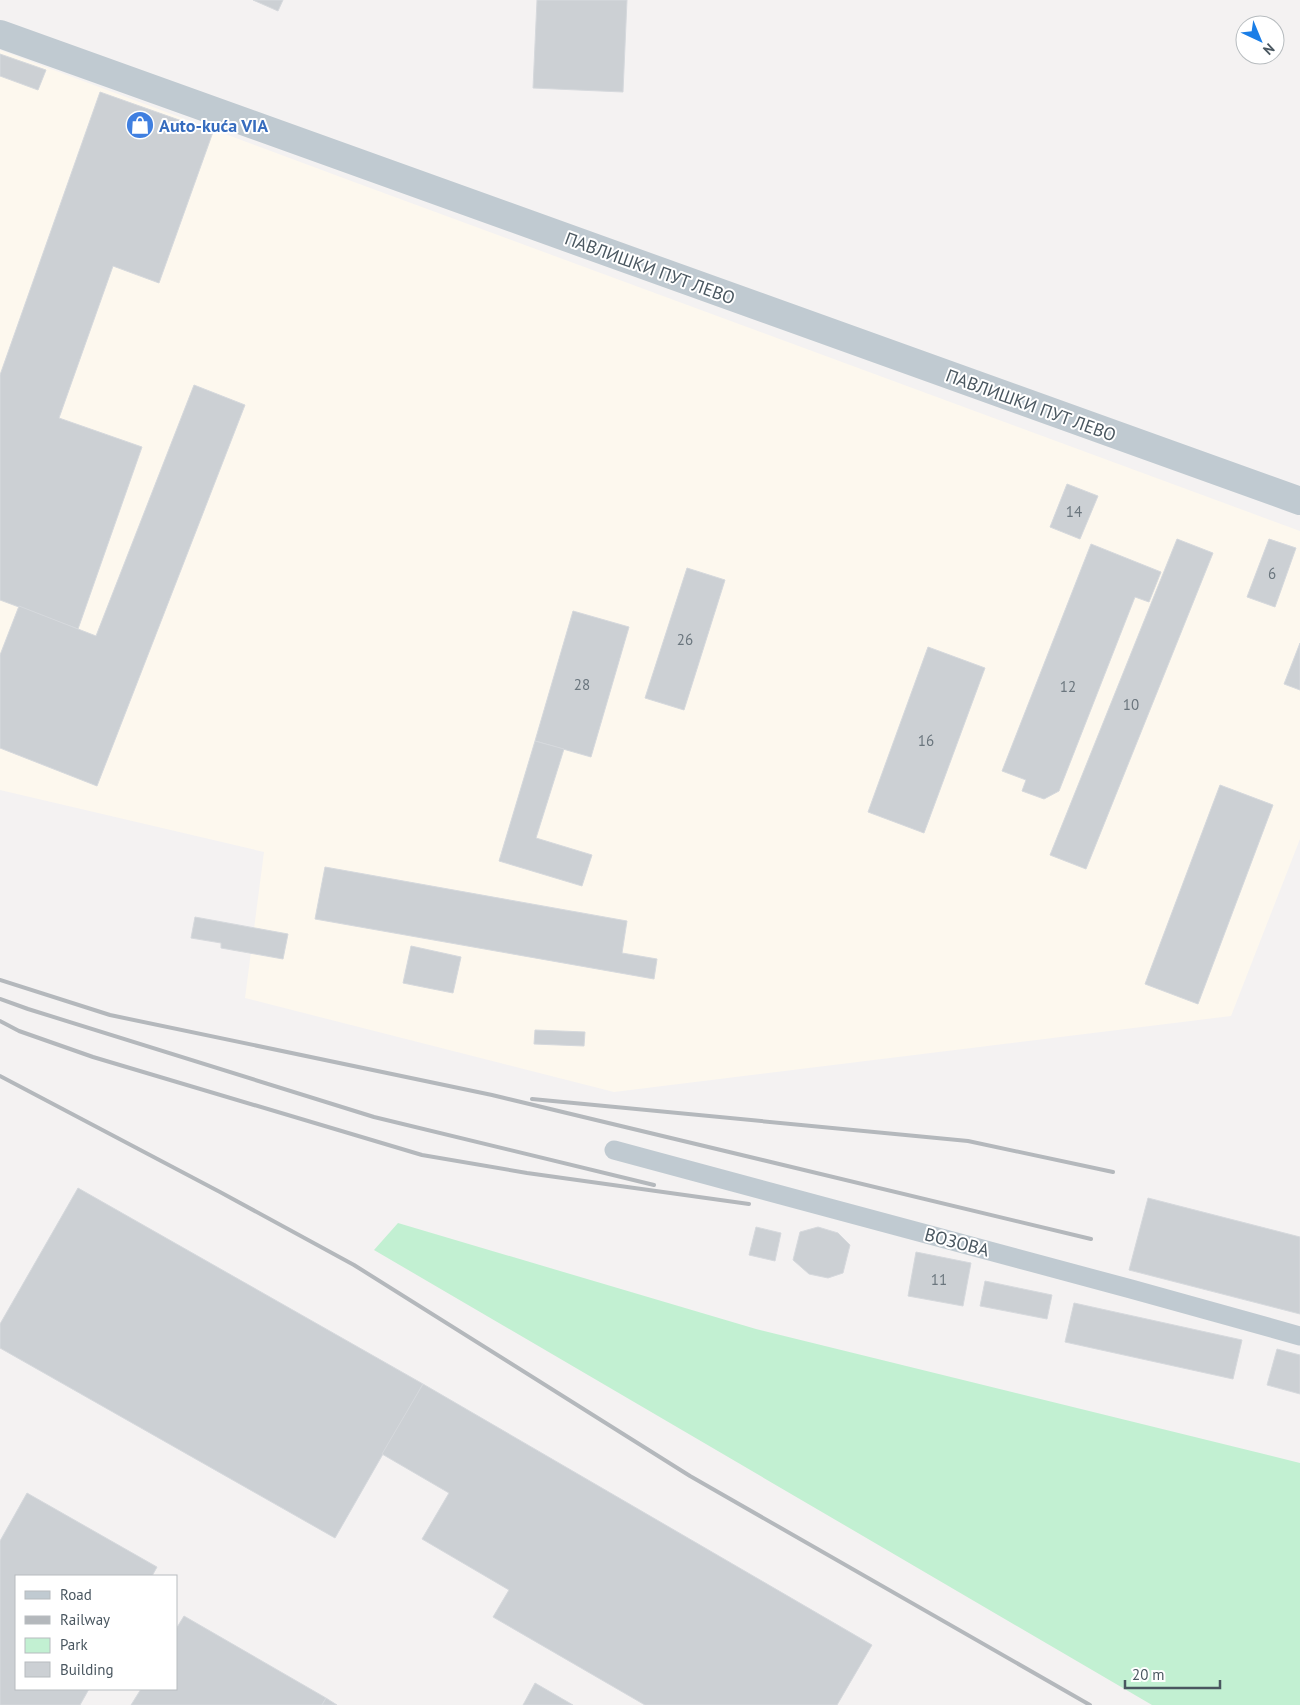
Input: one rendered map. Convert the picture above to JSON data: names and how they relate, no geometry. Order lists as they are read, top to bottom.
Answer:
{
  "streets": {
    "street": ["ПАВЛИШКИ ПУТ ЛЕВО"],
    "lane": ["ВОЗОВА"]
  },
  "places": {
    "shop": ["Auto-kuća VIA"]
  },
  "house_numbers": [
    "14",
    "6",
    "26",
    "28",
    "12",
    "10",
    "16",
    "11"
  ],
  "legend": [
    "Road",
    "Railway",
    "Park",
    "Building"
  ],
  "scale_bar": "20 m",
  "north": "bottom right"
}
